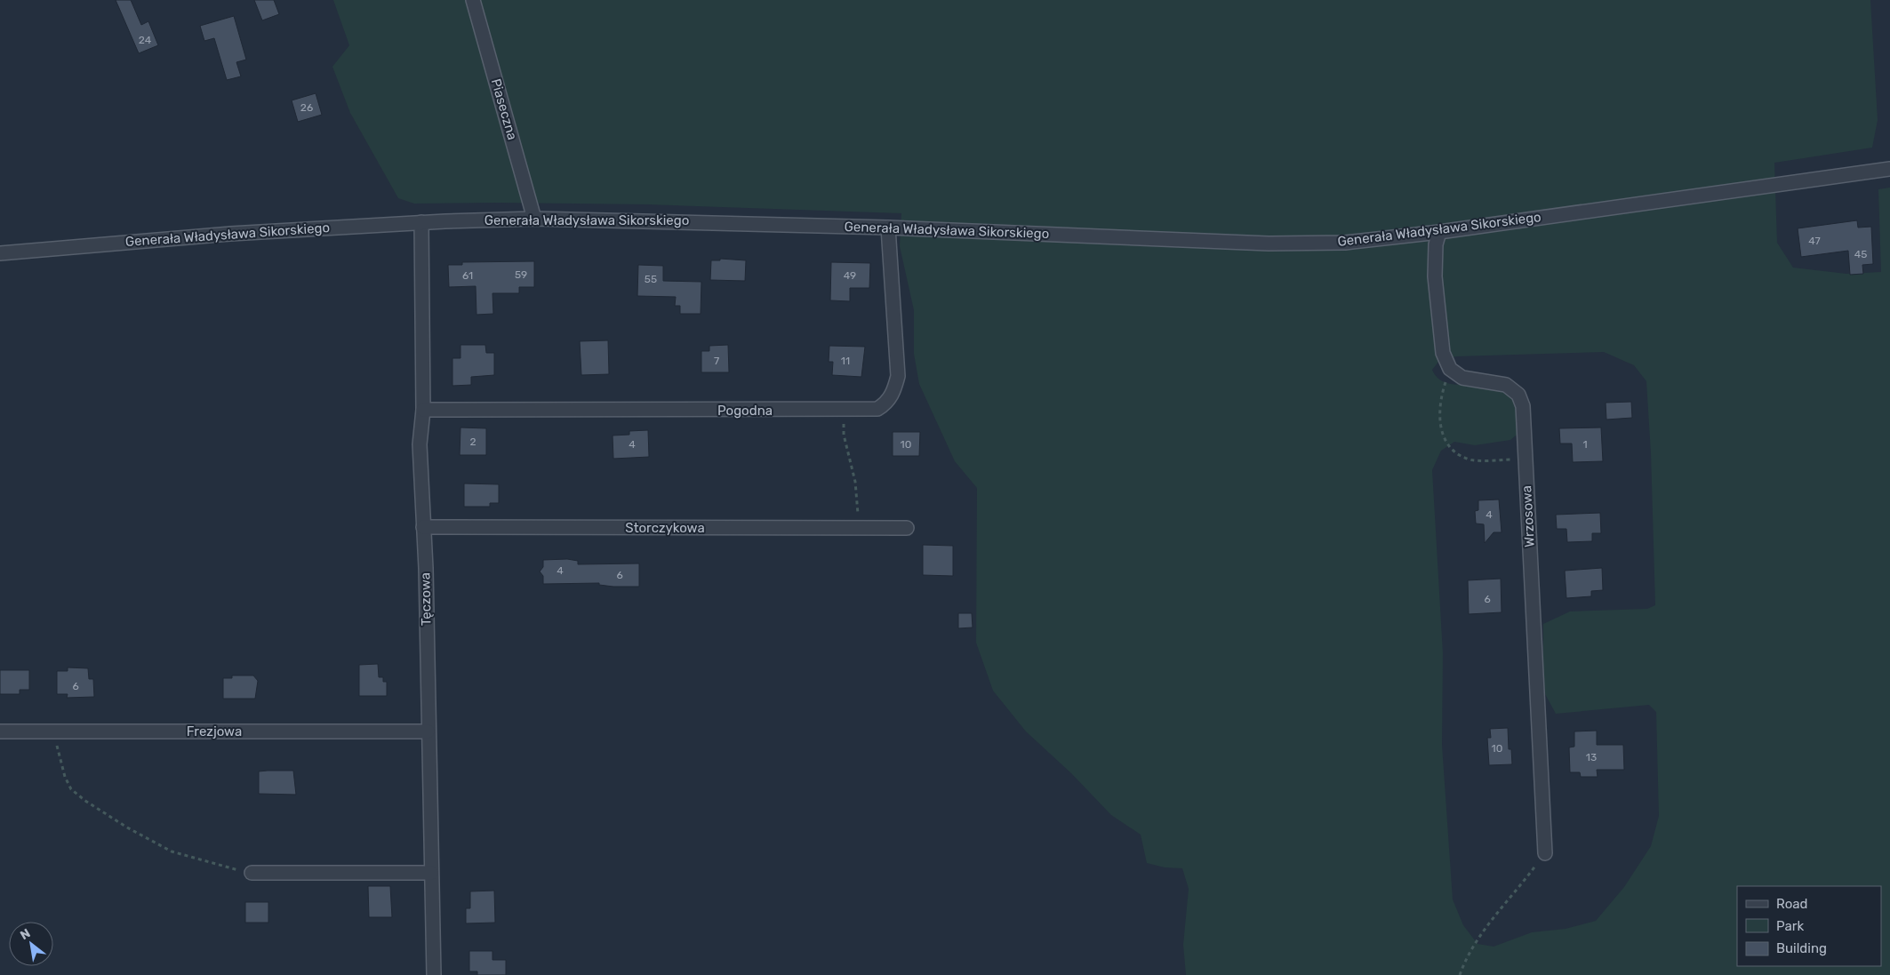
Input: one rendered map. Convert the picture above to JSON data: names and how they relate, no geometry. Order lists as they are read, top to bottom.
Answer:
{
  "streets": {
    "street": [
      "Piaseczna",
      "Generała Władysława Sikorskiego",
      "Pogodna",
      "Wrzosowa",
      "Storczykowa",
      "Tęczowa",
      "Frezjowa"
    ]
  },
  "crossings": [
    ["Piaseczna", "Generała Władysława Sikorskiego"],
    ["Generała Władysława Sikorskiego", "Pogodna"],
    ["Generała Władysława Sikorskiego", "Tęczowa"],
    ["Pogodna", "Tęczowa"],
    ["Storczykowa", "Tęczowa"],
    ["Tęczowa", "Frezjowa"]
  ],
  "house_numbers": [
    "24",
    "26",
    "47",
    "45",
    "59",
    "61",
    "49",
    "55",
    "7",
    "11",
    "2",
    "4",
    "10",
    "1",
    "4",
    "4",
    "6",
    "6",
    "6",
    "10",
    "13"
  ],
  "legend": ["Road", "Park", "Building"],
  "north": "top left"
}
